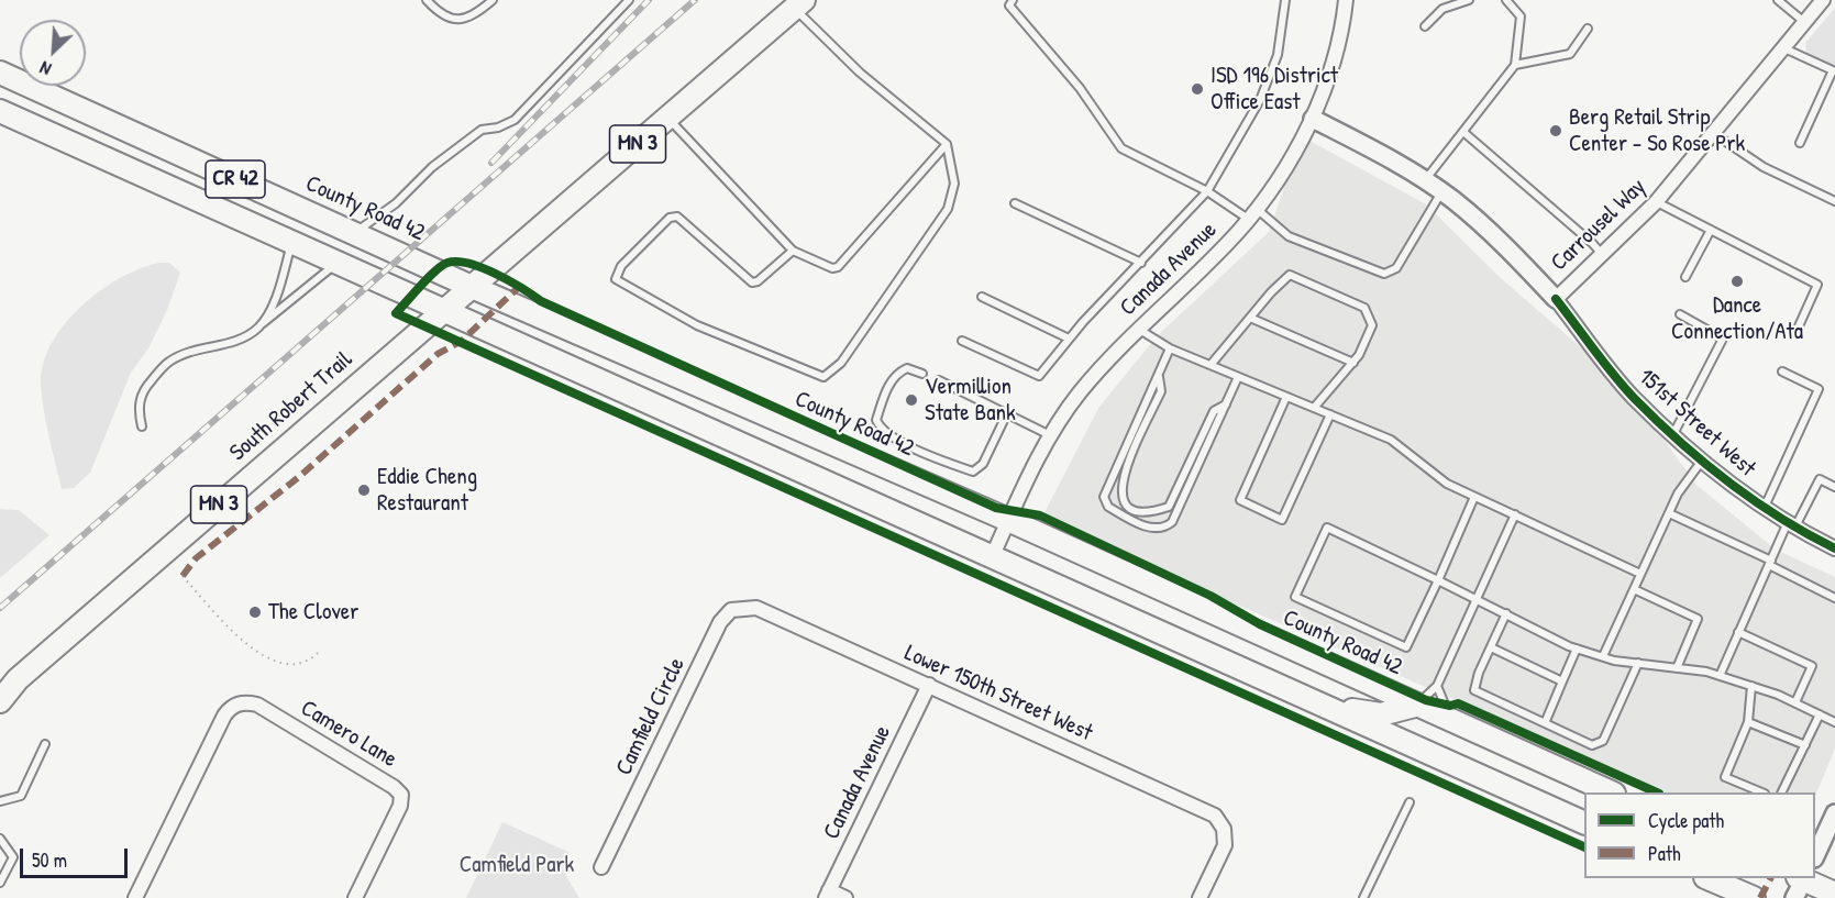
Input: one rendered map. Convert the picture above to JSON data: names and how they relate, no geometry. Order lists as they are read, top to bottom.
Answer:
{
  "streets": {
    "main road": [
      "MN 3",
      "CR 42",
      "County Road 42",
      "South Robert Trail"
    ],
    "street": [
      "Carrousel Way",
      "Canada Avenue",
      "151st Street West",
      "Lower 150th Street West",
      "Camfield Circle",
      "Camero Lane"
    ]
  },
  "crossings": [
    ["MN 3", "CR 42"],
    ["MN 3", "County Road 42"],
    ["MN 3", "South Robert Trail"],
    ["CR 42", "Canada Avenue"],
    ["CR 42", "South Robert Trail"],
    ["County Road 42", "Canada Avenue"],
    ["Carrousel Way", "151st Street West"],
    ["Canada Avenue", "151st Street West"],
    ["Canada Avenue", "Lower 150th Street West"],
    ["Lower 150th Street West", "Camfield Circle"]
  ],
  "parks": ["Camfield Park"],
  "places": [
    "ISD 196 District Office East",
    "Berg Retail Strip Center - So Rose Prk",
    "Dance Connection/Ata",
    "Vermillion State Bank",
    "Eddie Cheng Restaurant",
    "The Clover"
  ],
  "legend": ["Cycle path", "Path"],
  "scale_bar": "50 m",
  "north": "bottom left"
}
